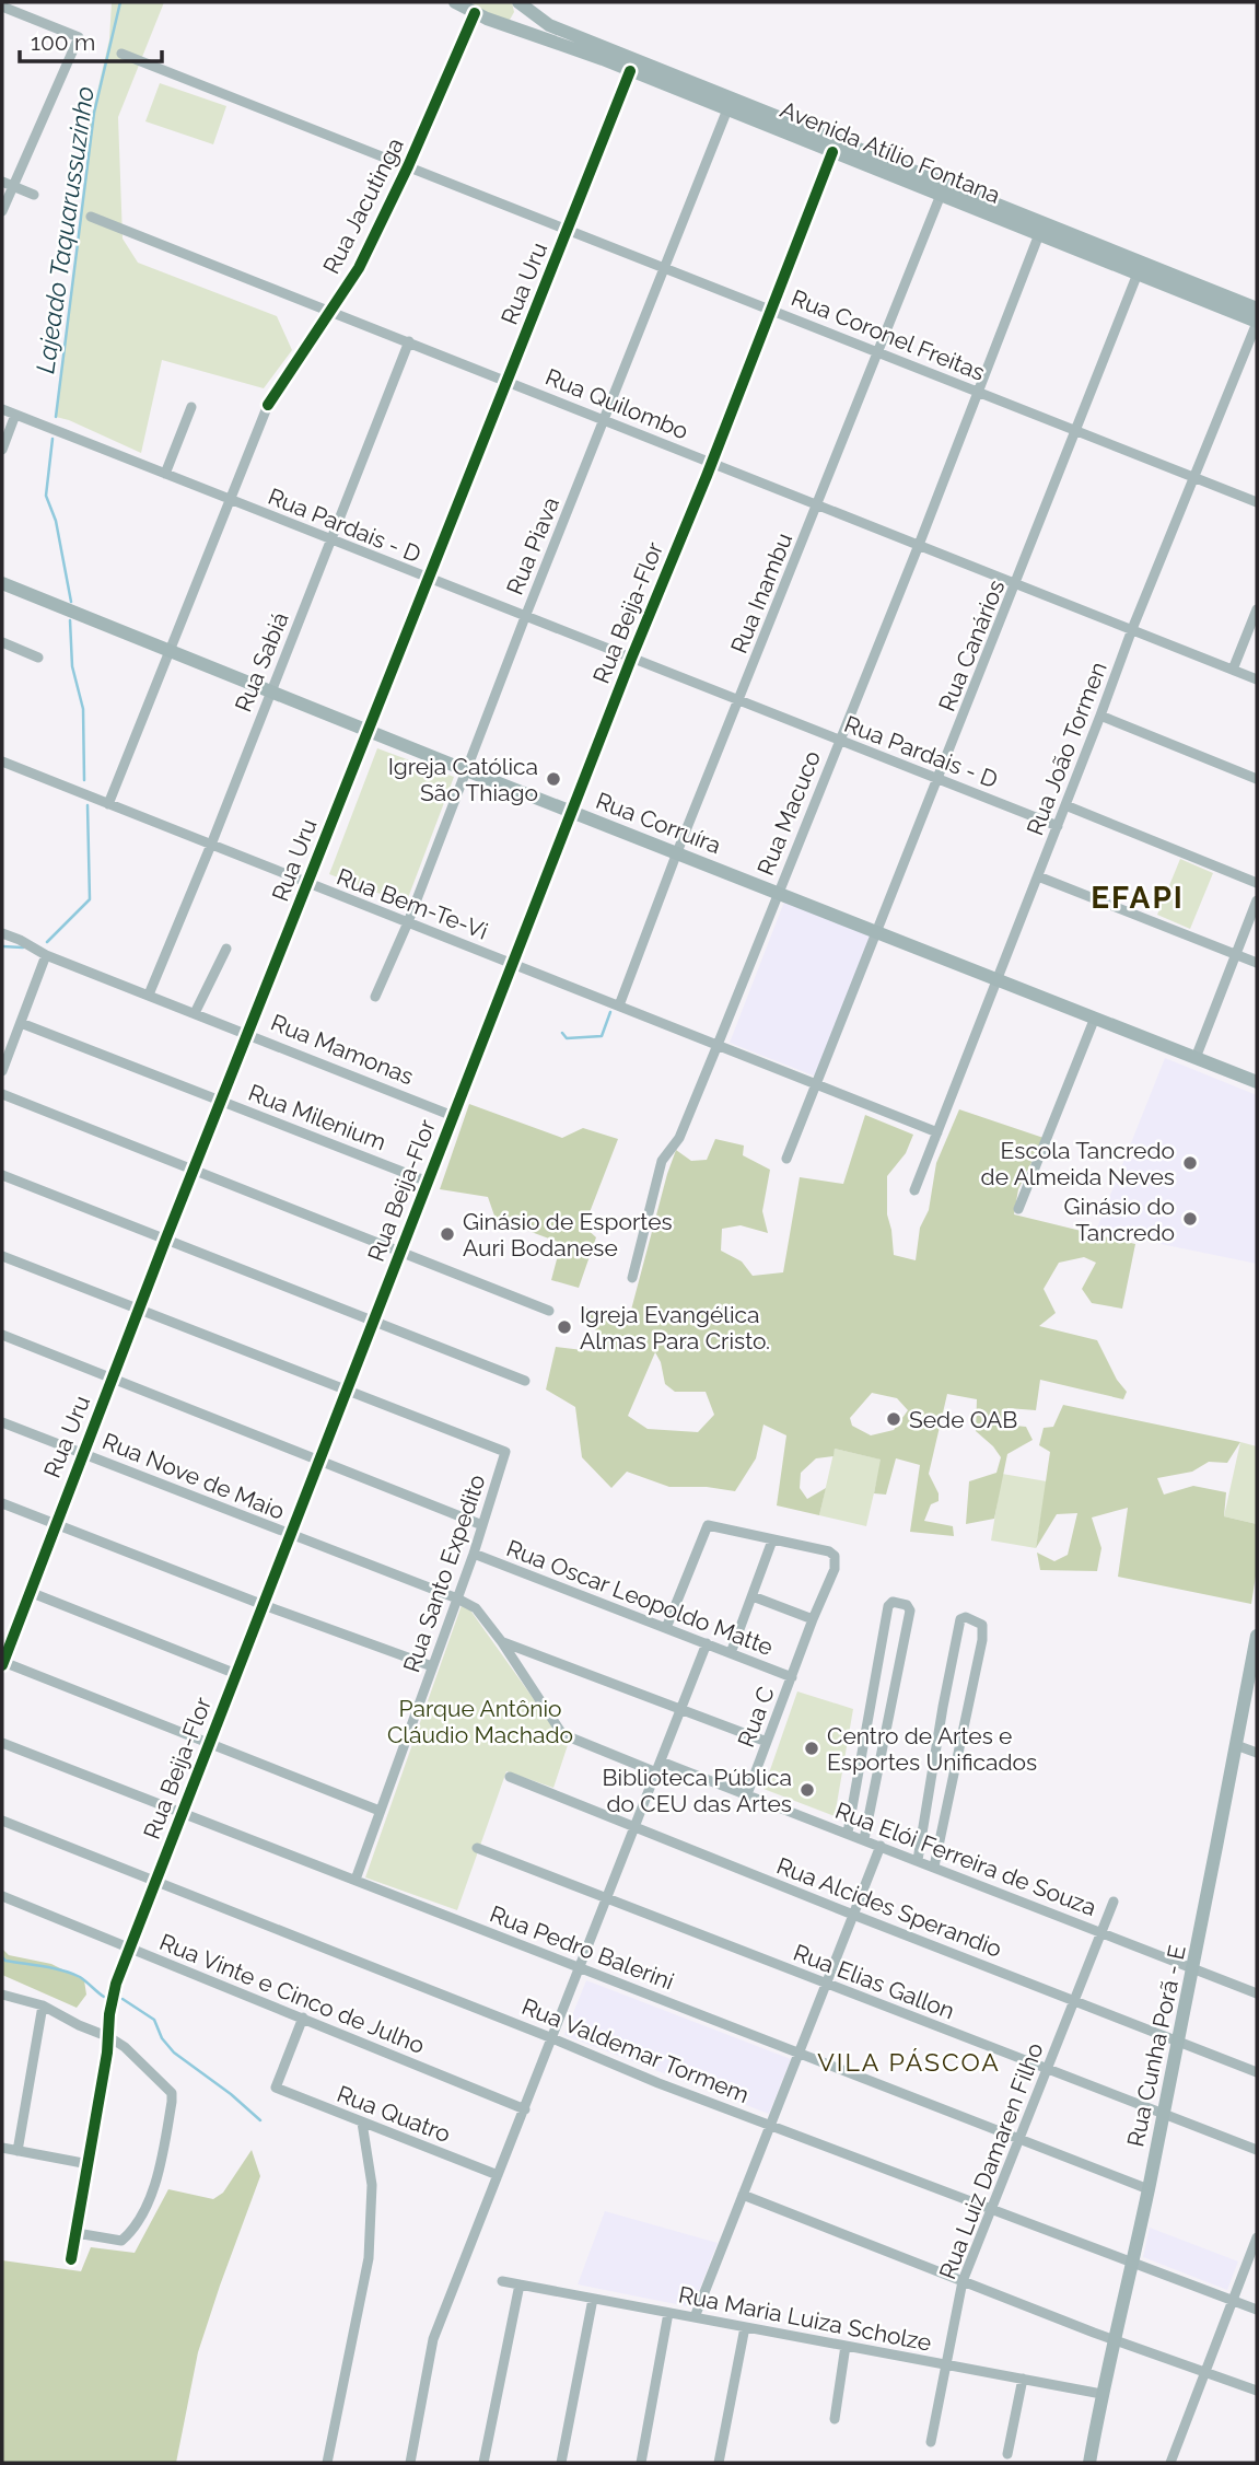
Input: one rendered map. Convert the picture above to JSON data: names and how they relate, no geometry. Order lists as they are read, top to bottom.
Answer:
{
  "streets": {
    "street": [
      "Avenida Atílio Fontana",
      "Rua Jacutinga",
      "Rua Uru",
      "Rua Coronel Freitas",
      "Rua Quilombo",
      "Rua Pardais - D",
      "Rua Piava",
      "Rua Inambu",
      "Rua Beija-Flor",
      "Rua Canários",
      "Rua Sabiá",
      "Rua João Tormen",
      "Rua Macuco",
      "Rua Corruíra",
      "Rua Bem-Te-Vi",
      "Rua Mamonas",
      "Rua Milenium",
      "Rua Nove de Maio",
      "Rua Santo Expedito",
      "Rua Oscar Leopoldo Matte",
      "Rua C",
      "Rua Elói Ferreira de Souza",
      "Rua Alcides Sperandio",
      "Rua Pedro Balerini",
      "Rua Elias Gallon",
      "Rua Vinte e Cinco de Julho",
      "Rua Cunha Porã - E",
      "Rua Valdemar Tormem",
      "Rua Quatro",
      "Rua Luiz Damaren Filho",
      "Rua Maria Luiza Scholze"
    ]
  },
  "crossings": [
    ["Avenida Atílio Fontana", "Rua Jacutinga"],
    ["Avenida Atílio Fontana", "Rua Uru"],
    ["Avenida Atílio Fontana", "Rua Piava"],
    ["Avenida Atílio Fontana", "Rua Inambu"],
    ["Avenida Atílio Fontana", "Rua Beija-Flor"],
    ["Avenida Atílio Fontana", "Rua Canários"],
    ["Avenida Atílio Fontana", "Rua João Tormen"],
    ["Avenida Atílio Fontana", "Rua Macuco"],
    ["Rua Jacutinga", "Rua Coronel Freitas"],
    ["Rua Jacutinga", "Rua Quilombo"],
    ["Rua Jacutinga", "Rua Pardais - D"],
    ["Rua Jacutinga", "Rua Corruíra"],
    ["Rua Jacutinga", "Rua Bem-Te-Vi"],
    ["Rua Uru", "Rua Coronel Freitas"],
    ["Rua Uru", "Rua Quilombo"],
    ["Rua Uru", "Rua Pardais - D"],
    ["Rua Uru", "Rua Corruíra"],
    ["Rua Uru", "Rua Bem-Te-Vi"],
    ["Rua Uru", "Rua Mamonas"],
    ["Rua Uru", "Rua Milenium"],
    ["Rua Uru", "Rua Nove de Maio"],
    ["Rua Coronel Freitas", "Rua Piava"],
    ["Rua Coronel Freitas", "Rua Inambu"],
    ["Rua Coronel Freitas", "Rua Beija-Flor"],
    ["Rua Coronel Freitas", "Rua Canários"],
    ["Rua Coronel Freitas", "Rua João Tormen"],
    ["Rua Coronel Freitas", "Rua Macuco"],
    ["Rua Quilombo", "Rua Piava"],
    ["Rua Quilombo", "Rua Inambu"],
    ["Rua Quilombo", "Rua Beija-Flor"],
    ["Rua Quilombo", "Rua Canários"],
    ["Rua Quilombo", "Rua Sabiá"],
    ["Rua Quilombo", "Rua João Tormen"],
    ["Rua Quilombo", "Rua Macuco"],
    ["Rua Pardais - D", "Rua Piava"],
    ["Rua Pardais - D", "Rua Inambu"],
    ["Rua Pardais - D", "Rua Beija-Flor"],
    ["Rua Pardais - D", "Rua Canários"],
    ["Rua Pardais - D", "Rua Sabiá"],
    ["Rua Pardais - D", "Rua João Tormen"],
    ["Rua Pardais - D", "Rua Macuco"],
    ["Rua Piava", "Rua Corruíra"],
    ["Rua Piava", "Rua Bem-Te-Vi"],
    ["Rua Inambu", "Rua Corruíra"],
    ["Rua Inambu", "Rua Bem-Te-Vi"],
    ["Rua Beija-Flor", "Rua Corruíra"],
    ["Rua Beija-Flor", "Rua Bem-Te-Vi"],
    ["Rua Beija-Flor", "Rua Mamonas"],
    ["Rua Beija-Flor", "Rua Milenium"],
    ["Rua Beija-Flor", "Rua Nove de Maio"],
    ["Rua Beija-Flor", "Rua Santo Expedito"],
    ["Rua Beija-Flor", "Rua Pedro Balerini"],
    ["Rua Beija-Flor", "Rua Vinte e Cinco de Julho"],
    ["Rua Beija-Flor", "Rua Valdemar Tormem"],
    ["Rua Canários", "Rua Corruíra"],
    ["Rua Canários", "Rua Bem-Te-Vi"],
    ["Rua Sabiá", "Rua Corruíra"],
    ["Rua Sabiá", "Rua Bem-Te-Vi"],
    ["Rua Sabiá", "Rua Mamonas"],
    ["Rua João Tormen", "Rua Corruíra"],
    ["Rua João Tormen", "Rua Bem-Te-Vi"],
    ["Rua Macuco", "Rua Corruíra"],
    ["Rua Macuco", "Rua Bem-Te-Vi"],
    ["Rua Nove de Maio", "Rua Santo Expedito"],
    ["Rua Nove de Maio", "Rua Elói Ferreira de Souza"],
    ["Rua Santo Expedito", "Rua Oscar Leopoldo Matte"],
    ["Rua Santo Expedito", "Rua Pedro Balerini"],
    ["Rua Oscar Leopoldo Matte", "Rua C"],
    ["Rua C", "Rua Elói Ferreira de Souza"],
    ["Rua Elói Ferreira de Souza", "Rua Cunha Porã - E"],
    ["Rua Elói Ferreira de Souza", "Rua Luiz Damaren Filho"],
    ["Rua Alcides Sperandio", "Rua Cunha Porã - E"],
    ["Rua Alcides Sperandio", "Rua Luiz Damaren Filho"],
    ["Rua Pedro Balerini", "Rua Cunha Porã - E"],
    ["Rua Pedro Balerini", "Rua Luiz Damaren Filho"],
    ["Rua Elias Gallon", "Rua Cunha Porã - E"],
    ["Rua Elias Gallon", "Rua Luiz Damaren Filho"],
    ["Rua Vinte e Cinco de Julho", "Rua Quatro"],
    ["Rua Cunha Porã - E", "Rua Valdemar Tormem"],
    ["Rua Cunha Porã - E", "Rua Maria Luiza Scholze"],
    ["Rua Valdemar Tormem", "Rua Luiz Damaren Filho"],
    ["Rua Luiz Damaren Filho", "Rua Maria Luiza Scholze"]
  ],
  "districts": ["EFAPI", "VILA PÁSCOA"],
  "water": ["Lajeado Taquarussuzinho"],
  "parks": ["Parque Antônio Cláudio Machado"],
  "places": [
    "Igreja Católica São Thiago",
    "Escola Tancredo de Almeida Neves",
    "Ginásio do Tancredo",
    "Ginásio de Esportes Auri Bodanese",
    "Igreja Evangélica Almas Para Cristo.",
    "Sede OAB",
    "Centro de Artes e Esportes Unificados",
    "Biblioteca Pública do CEU das Artes"
  ],
  "scale_bar": "100 m"
}
